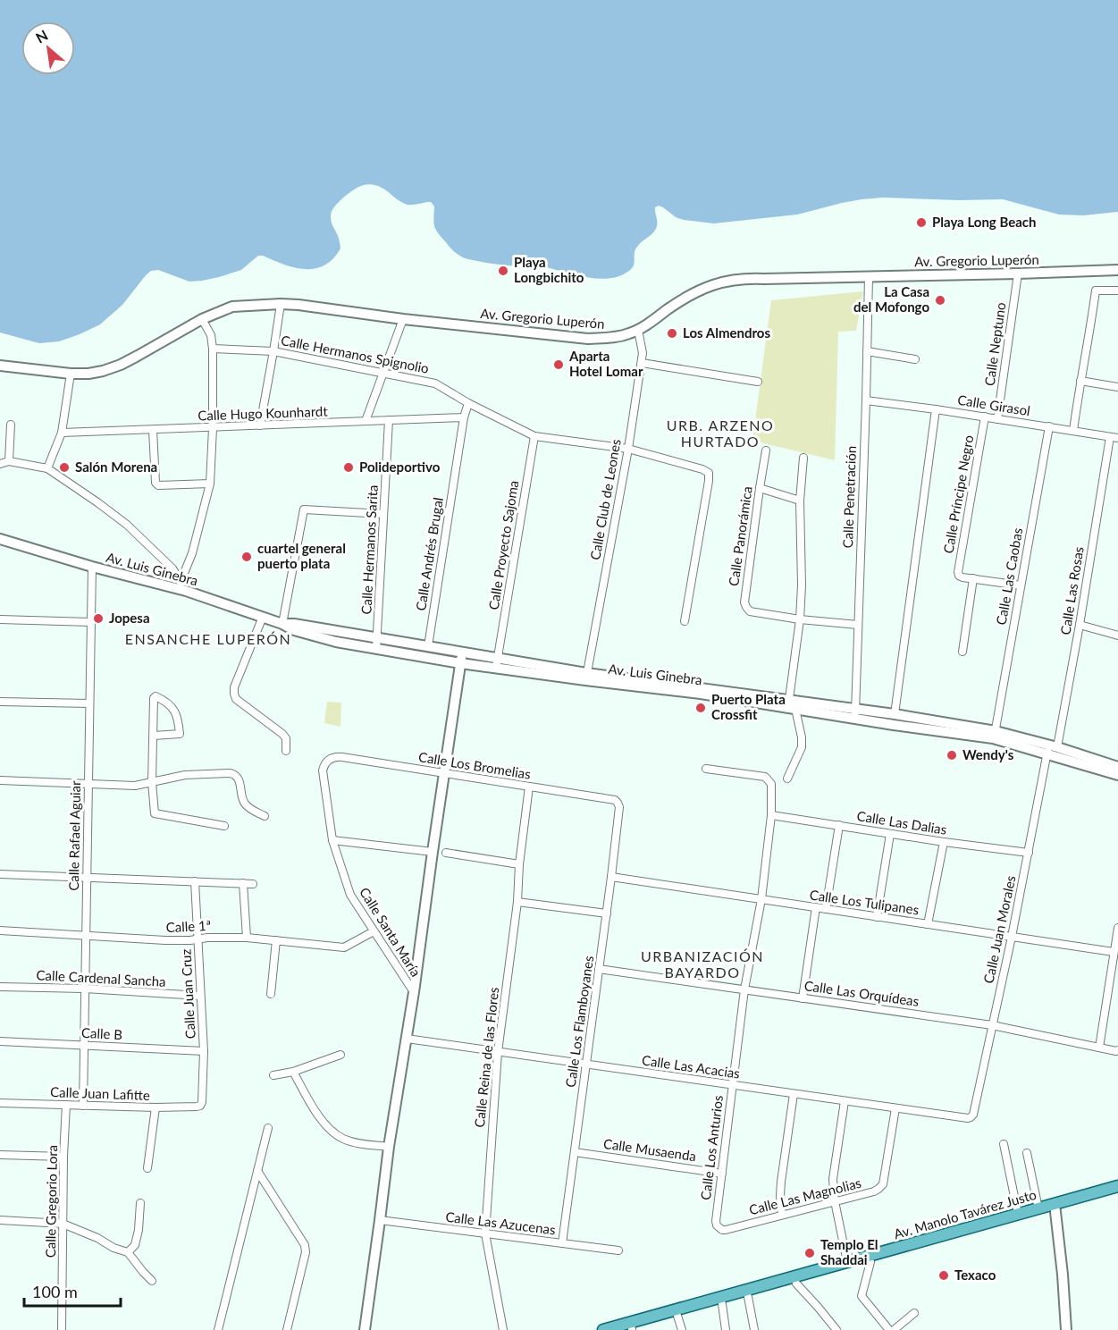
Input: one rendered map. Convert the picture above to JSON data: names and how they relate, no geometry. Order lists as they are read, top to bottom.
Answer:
{
  "streets": {
    "main road": ["Av. Manolo Tavárez Justo"],
    "street": [
      "Av. Gregorio Luperón",
      "Calle Neptuno",
      "Calle Hermanos Spignolio",
      "Calle Girasol",
      "Calle Hugo Kounhardt",
      "Calle Príncipe Negro",
      "Calle Penetración",
      "Calle Club de Leones",
      "Calle Panorámica",
      "Calle Proyecto Sajoma",
      "Calle Hermanos Sarita",
      "Calle Andrés Brugal",
      "Av. Luis Ginebra",
      "Calle Las Caobas",
      "Calle Las Rosas",
      "Calle Los Bromelias",
      "Calle Las Dalias",
      "Calle Rafael Aguiar",
      "Calle Los Tulipanes",
      "Calle 1ª",
      "Calle Juan Morales",
      "Calle Santa María",
      "Calle Cardenal Sancha",
      "Calle Juan Cruz",
      "Calle Las Orquídeas",
      "Calle Los Flamboyanes",
      "Calle B",
      "Calle Reina de las Flores",
      "Calle Las Acacias",
      "Calle Juan Lafitte",
      "Calle Los Anturios",
      "Calle Musaenda",
      "Calle Las Magnolias",
      "Calle Gregorio Lora",
      "Calle Las Azucenas"
    ]
  },
  "crossings": [
    ["Av. Gregorio Luperón", "Calle Neptuno"],
    ["Av. Gregorio Luperón", "Calle Penetración"],
    ["Av. Gregorio Luperón", "Calle Club de Leones"],
    ["Calle Neptuno", "Calle Girasol"],
    ["Calle Hermanos Spignolio", "Calle Club de Leones"],
    ["Calle Hermanos Spignolio", "Calle Proyecto Sajoma"],
    ["Calle Hermanos Spignolio", "Calle Andrés Brugal"],
    ["Calle Girasol", "Calle Príncipe Negro"],
    ["Calle Girasol", "Calle Penetración"],
    ["Calle Girasol", "Calle Las Caobas"],
    ["Calle Girasol", "Calle Las Rosas"],
    ["Calle Hugo Kounhardt", "Calle Hermanos Sarita"],
    ["Calle Hugo Kounhardt", "Calle Andrés Brugal"],
    ["Calle Penetración", "Calle Panorámica"],
    ["Calle Penetración", "Av. Luis Ginebra"],
    ["Calle Club de Leones", "Av. Luis Ginebra"],
    ["Calle Proyecto Sajoma", "Av. Luis Ginebra"],
    ["Calle Hermanos Sarita", "Av. Luis Ginebra"],
    ["Calle Andrés Brugal", "Av. Luis Ginebra"],
    ["Av. Luis Ginebra", "Calle Las Caobas"],
    ["Av. Luis Ginebra", "Calle Las Rosas"],
    ["Av. Luis Ginebra", "Calle Rafael Aguiar"],
    ["Av. Luis Ginebra", "Calle Juan Morales"],
    ["Calle Las Rosas", "Calle Juan Morales"],
    ["Calle Los Bromelias", "Calle Santa María"],
    ["Calle Los Bromelias", "Calle Los Flamboyanes"],
    ["Calle Los Bromelias", "Calle Reina de las Flores"],
    ["Calle Las Dalias", "Calle Juan Morales"],
    ["Calle Las Dalias", "Calle Los Anturios"],
    ["Calle Rafael Aguiar", "Calle 1ª"],
    ["Calle Rafael Aguiar", "Calle Cardenal Sancha"],
    ["Calle Rafael Aguiar", "Calle B"],
    ["Calle Rafael Aguiar", "Calle Juan Lafitte"],
    ["Calle Los Tulipanes", "Calle Juan Morales"],
    ["Calle Los Tulipanes", "Calle Los Flamboyanes"],
    ["Calle Los Tulipanes", "Calle Los Anturios"],
    ["Calle 1ª", "Calle Santa María"],
    ["Calle 1ª", "Calle Juan Cruz"],
    ["Calle Juan Morales", "Calle Las Orquídeas"],
    ["Calle Juan Morales", "Calle Las Acacias"],
    ["Calle Cardenal Sancha", "Calle Juan Cruz"],
    ["Calle Juan Cruz", "Calle B"],
    ["Calle Juan Cruz", "Calle Juan Lafitte"],
    ["Calle Las Orquídeas", "Calle Los Flamboyanes"],
    ["Calle Las Orquídeas", "Calle Los Anturios"],
    ["Calle Los Flamboyanes", "Calle Las Acacias"],
    ["Calle Los Flamboyanes", "Calle Musaenda"],
    ["Calle Los Flamboyanes", "Calle Las Azucenas"],
    ["Calle Reina de las Flores", "Calle Las Acacias"],
    ["Calle Reina de las Flores", "Calle Las Azucenas"],
    ["Calle Las Acacias", "Calle Los Anturios"],
    ["Calle Las Acacias", "Calle Las Magnolias"],
    ["Calle Juan Lafitte", "Calle Gregorio Lora"],
    ["Calle Los Anturios", "Calle Musaenda"],
    ["Calle Los Anturios", "Calle Las Magnolias"]
  ],
  "districts": ["URB. ARZENO HURTADO", "ENSANCHE LUPERÓN", "URBANIZACIÓN BAYARDO"],
  "places": [
    "Playa Long Beach",
    "Playa Longbichito",
    "La Casa del Mofongo",
    "Los Almendros",
    "Aparta Hotel Lomar",
    "Salón Morena",
    "Polideportivo",
    "cuartel general puerto plata",
    "Jopesa",
    "Puerto Plata Crossfit",
    "Wendy's",
    "Templo El Shaddai",
    "Texaco"
  ],
  "scale_bar": "100 m",
  "north": "top left"
}
